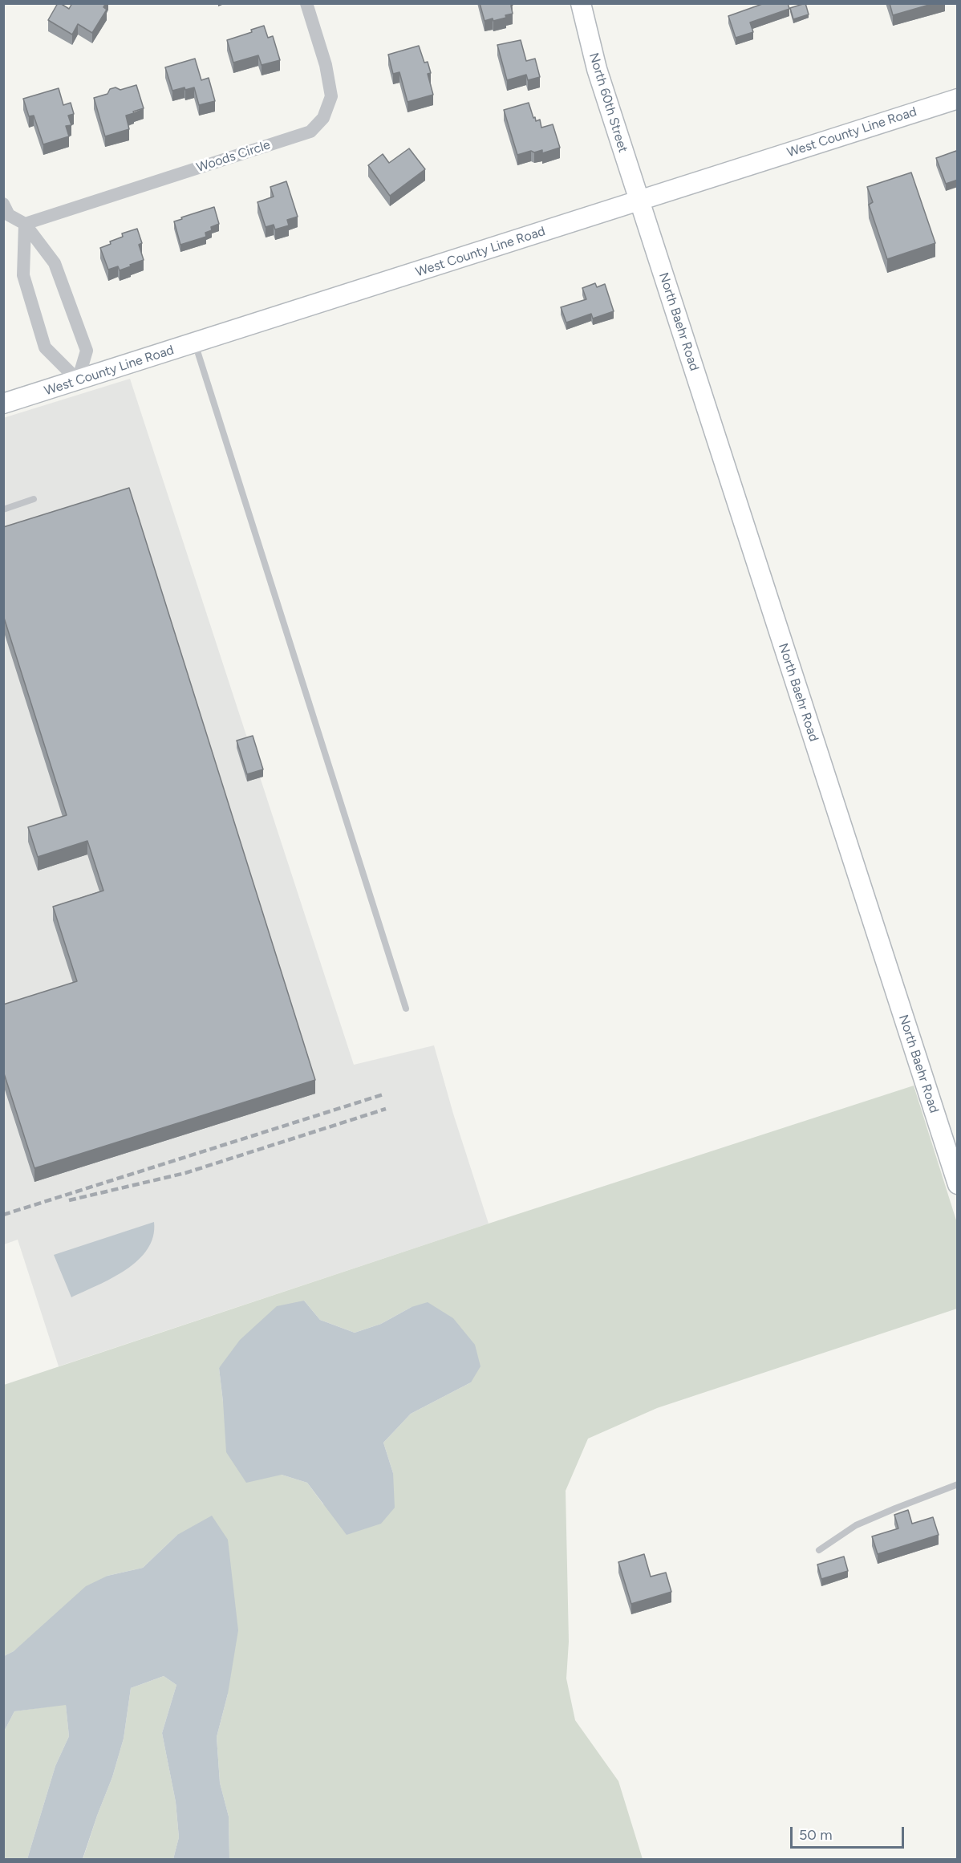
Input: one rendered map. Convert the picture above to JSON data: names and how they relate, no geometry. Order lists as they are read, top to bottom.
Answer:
{
  "streets": {
    "street": [
      "North 60th Street",
      "West County Line Road",
      "Woods Circle",
      "North Baehr Road"
    ]
  },
  "crossings": [
    ["North 60th Street", "West County Line Road"],
    ["North 60th Street", "North Baehr Road"],
    ["West County Line Road", "North Baehr Road"]
  ],
  "scale_bar": "50 m"
}
